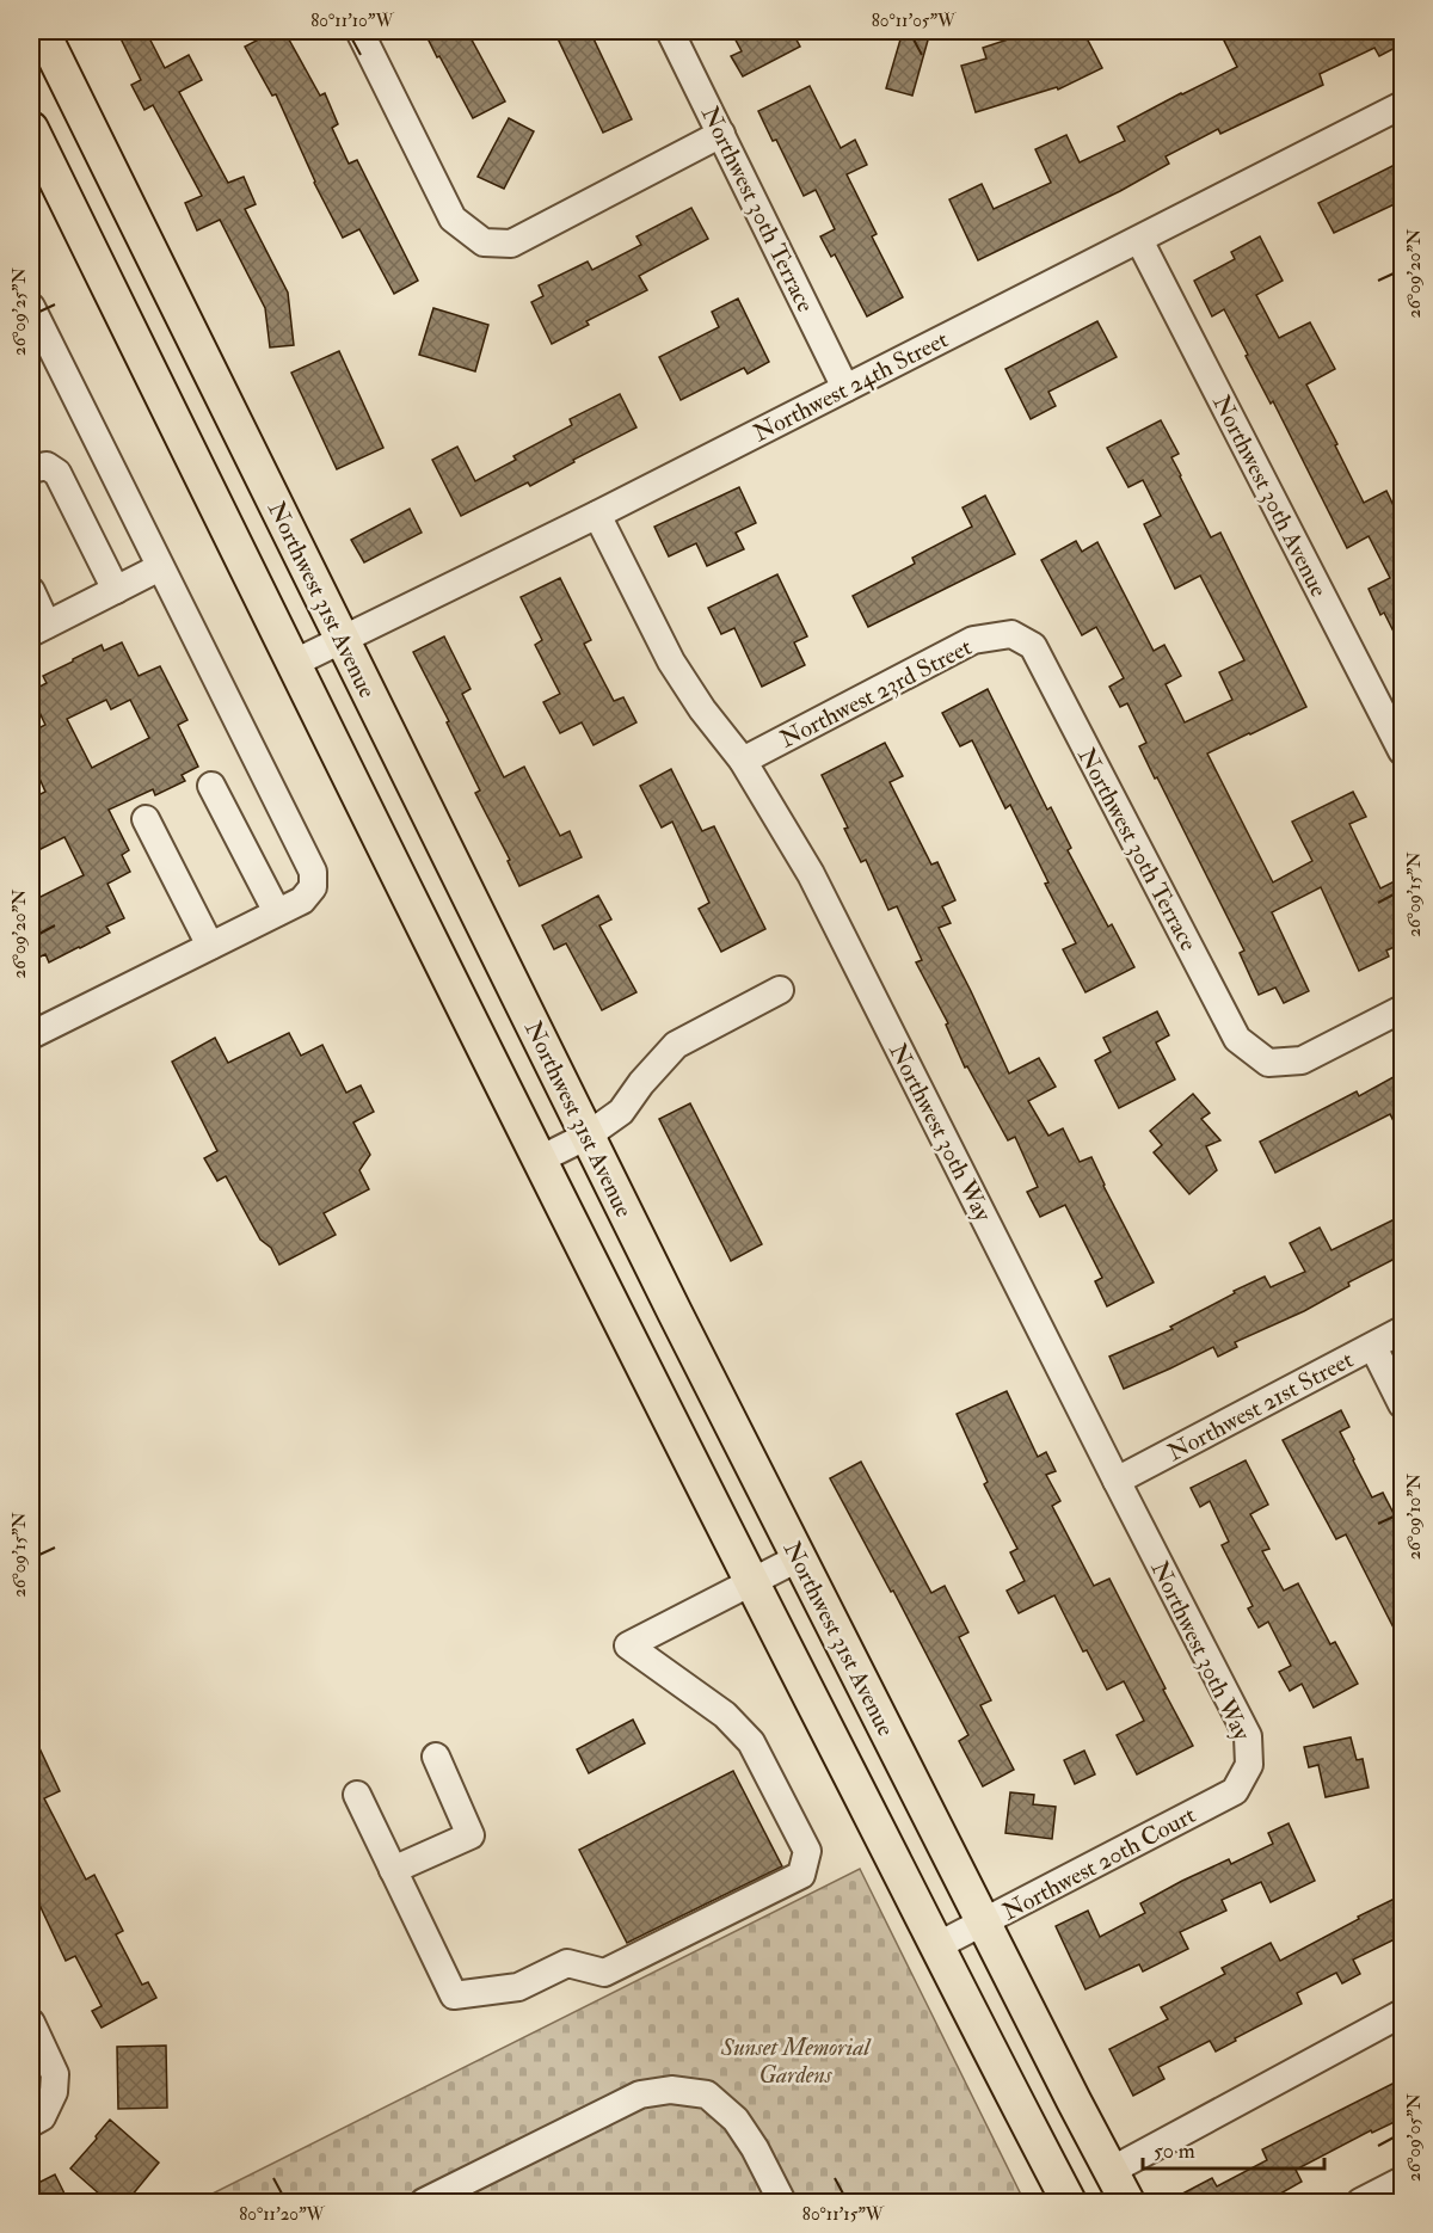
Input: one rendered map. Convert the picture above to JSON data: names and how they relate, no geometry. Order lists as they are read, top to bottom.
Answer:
{
  "streets": {
    "main road": ["Northwest 31st Avenue"],
    "street": [
      "Northwest 30th Terrace",
      "Northwest 24th Street",
      "Northwest 30th Avenue",
      "Northwest 23rd Street",
      "Northwest 30th Way",
      "Northwest 21st Street",
      "Northwest 20th Court"
    ]
  },
  "crossings": [
    ["Northwest 30th Terrace", "Northwest 24th Street"],
    ["Northwest 30th Terrace", "Northwest 23rd Street"],
    ["Northwest 24th Street", "Northwest 30th Avenue"],
    ["Northwest 24th Street", "Northwest 31st Avenue"],
    ["Northwest 24th Street", "Northwest 30th Way"],
    ["Northwest 31st Avenue", "Northwest 20th Court"],
    ["Northwest 23rd Street", "Northwest 30th Way"],
    ["Northwest 30th Way", "Northwest 21st Street"],
    ["Northwest 30th Way", "Northwest 20th Court"]
  ],
  "parks": ["Sunset Memorial Gardens"],
  "scale_bar": "50 m",
  "coordinates": [
    "80°11'10\"W",
    "80°11'05\"W",
    "26°09'20\"N",
    "26°09'25\"N",
    "26°09'15\"N",
    "26°09'10\"N",
    "26°09'05\"N",
    "80°11'20\"W",
    "80°11'15\"W"
  ]
}
